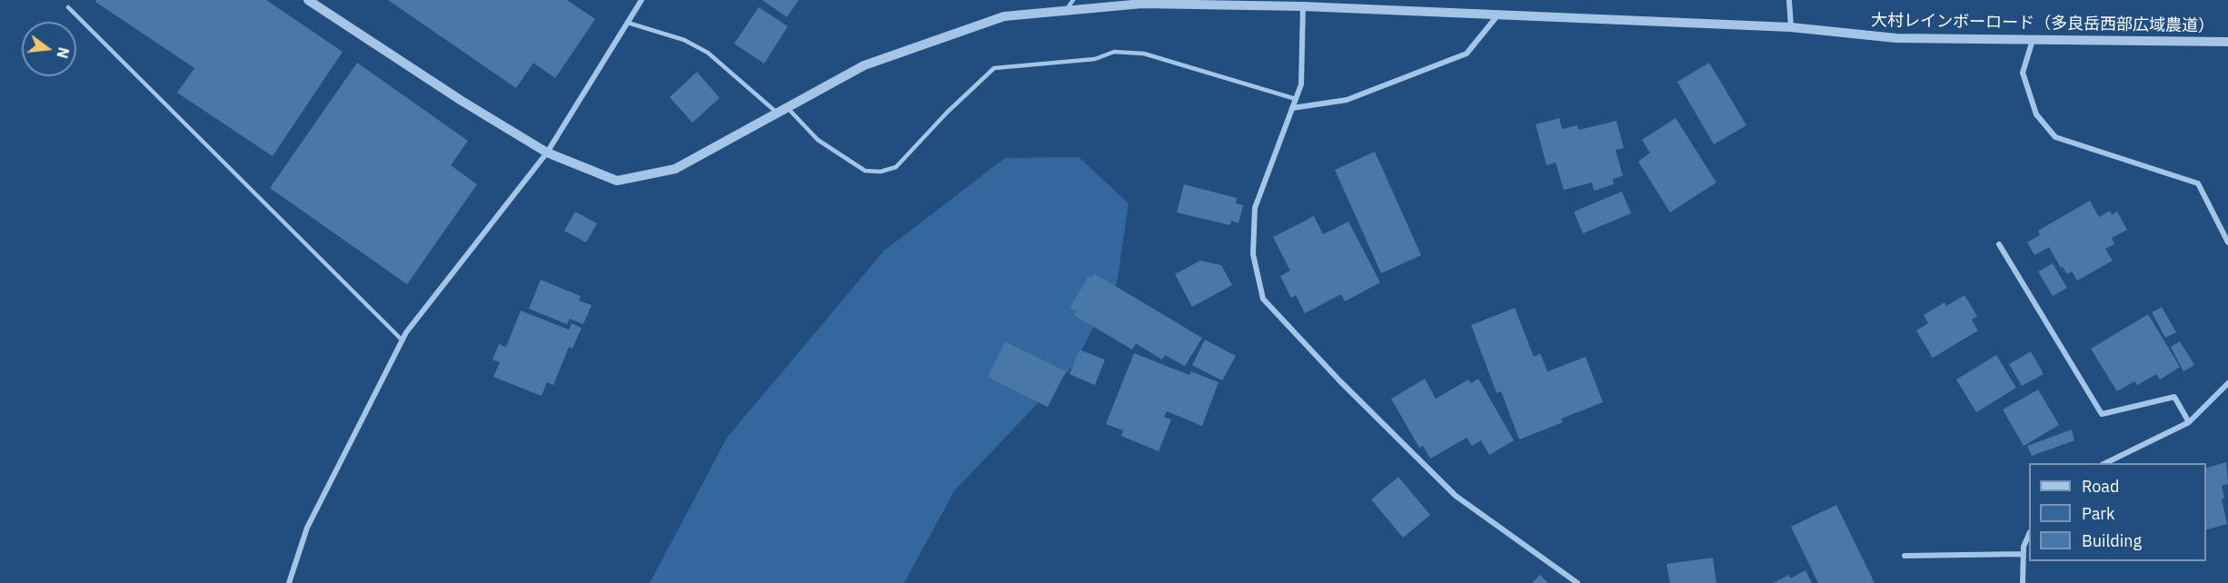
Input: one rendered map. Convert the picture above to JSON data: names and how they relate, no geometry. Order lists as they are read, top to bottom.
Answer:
{
  "streets": {
    "street": ["大村レインボーロード（多良岳西部広域農道）"]
  },
  "legend": ["Road", "Park", "Building"],
  "north": "right"
}
